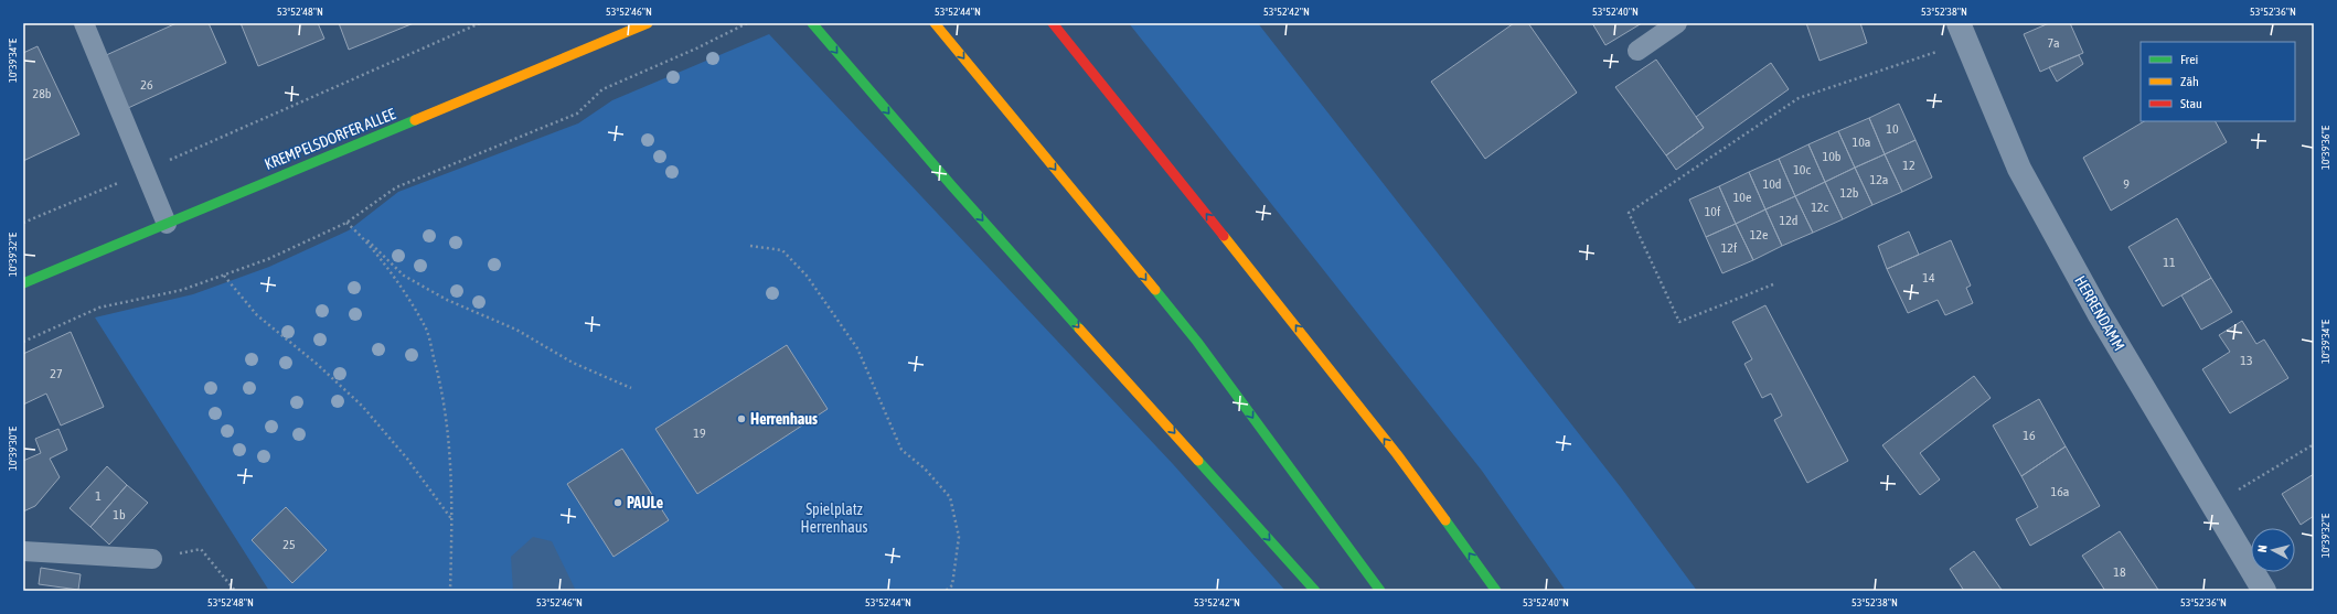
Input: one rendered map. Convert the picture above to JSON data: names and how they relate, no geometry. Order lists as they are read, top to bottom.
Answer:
{
  "streets": {
    "main road": ["KREMPELSDORFER ALLEE"],
    "street": ["HERRENDAMM"]
  },
  "parks": ["Spielplatz Herrenhaus"],
  "places": ["Herrenhaus", "PAULe"],
  "house_numbers": [
    "7a",
    "26",
    "28b",
    "10",
    "10a",
    "10b",
    "12",
    "10c",
    "12a",
    "10d",
    "9",
    "12b",
    "10e",
    "12c",
    "10f",
    "12d",
    "12e",
    "12f",
    "11",
    "14",
    "13",
    "27",
    "19",
    "16",
    "16a",
    "1",
    "1b",
    "25",
    "18"
  ],
  "legend": ["Frei", "Zäh", "Stau"],
  "north": "left",
  "coordinates": [
    "53°52'48\"N",
    "53°52'46\"N",
    "53°52'44\"N",
    "53°52'42\"N",
    "53°52'40\"N",
    "53°52'38\"N",
    "53°52'36\"N",
    "10°39'34\"E",
    "10°39'36\"E",
    "10°39'32\"E",
    "10°39'30\"E"
  ]
}
